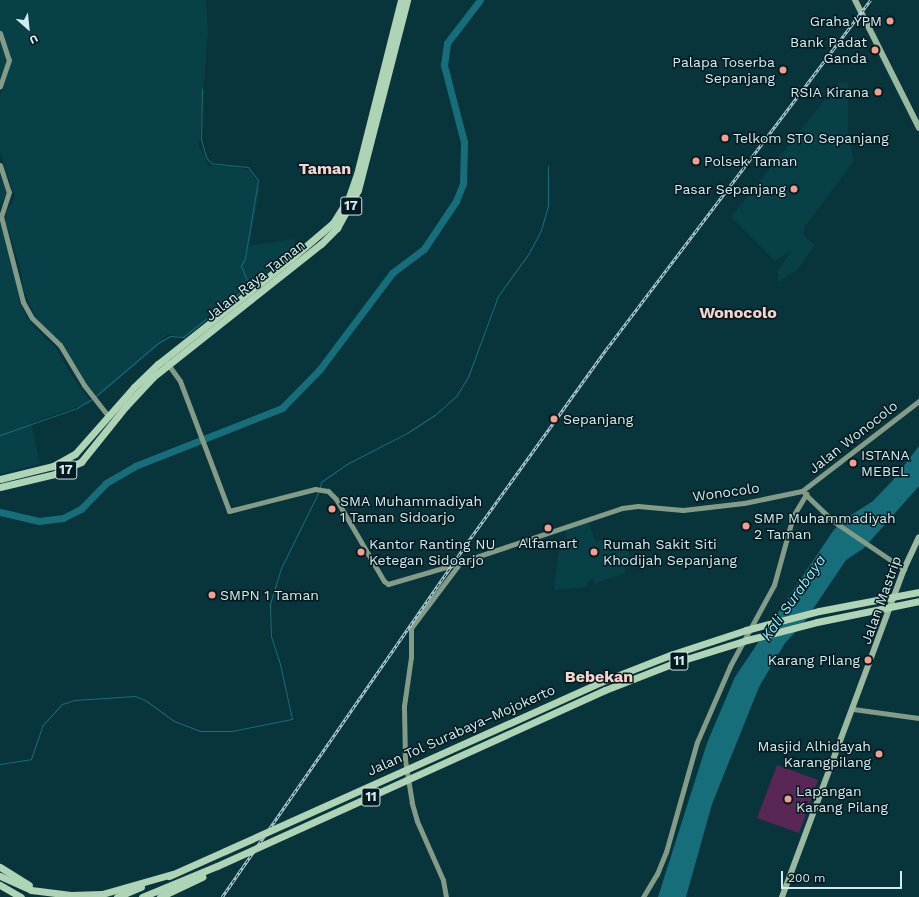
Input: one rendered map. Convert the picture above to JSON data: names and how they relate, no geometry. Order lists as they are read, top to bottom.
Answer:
{
  "streets": {
    "highway": [
      "17",
      "Jalan Raya Taman",
      "11",
      "Jalan Tol Surabaya–Mojokerto"
    ],
    "main road": ["Jalan Wonocolo", "Wonocolo", "Jalan Mastrip"]
  },
  "crossings": [
    ["Jalan Raya Taman", "Wonocolo"],
    ["Jalan Wonocolo", "Wonocolo"],
    ["11", "Jalan Tol Surabaya–Mojokerto"]
  ],
  "districts": ["Taman", "Wonocolo", "Bebekan"],
  "water": ["Kali Surabaya"],
  "places": [
    "Graha YPM",
    "Bank Padat Ganda",
    "Palapa Toserba Sepanjang",
    "RSIA Kirana",
    "Telkom STO Sepanjang",
    "Polsek Taman",
    "Pasar Sepanjang",
    "Sepanjang",
    "ISTANA MEBEL",
    "SMA Muhammadiyah 1 Taman Sidoarjo",
    "SMP Muhammadiyah 2 Taman",
    "Alfamart",
    "Kantor Ranting NU Ketegan Sidoarjo",
    "Rumah Sakit Siti Khodijah Sepanjang",
    "SMPN 1 Taman",
    "Karang PIlang",
    "Masjid Alhidayah Karangpilang",
    "Lapangan Karang Pilang"
  ],
  "scale_bar": "200 m",
  "north": "bottom right"
}
